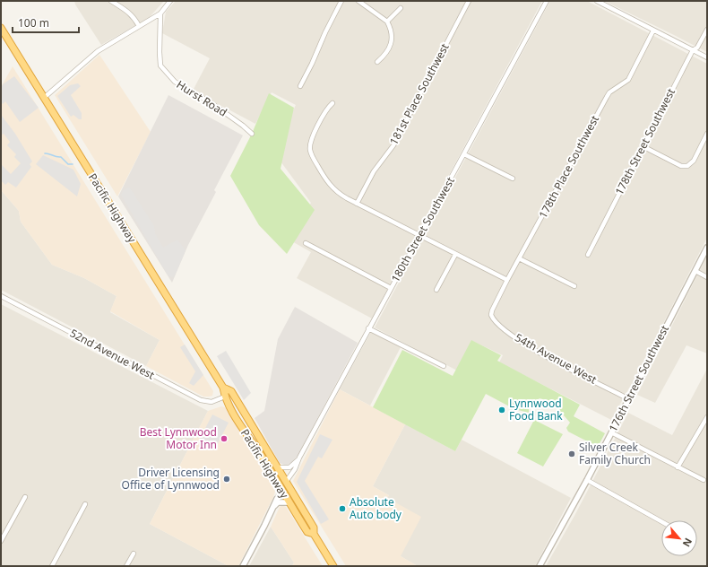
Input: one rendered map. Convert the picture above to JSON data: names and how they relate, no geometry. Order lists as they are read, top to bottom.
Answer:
{
  "streets": {
    "highway": ["Pacific Highway"],
    "street": [
      "181st Place Southwest",
      "Hurst Road",
      "178th Street Southwest",
      "178th Place Southwest",
      "180th Street Southwest",
      "52nd Avenue West",
      "54th Avenue West",
      "176th Street Southwest"
    ]
  },
  "crossings": [
    ["178th Place Southwest", "54th Avenue West"],
    ["Pacific Highway", "180th Street Southwest"],
    ["Pacific Highway", "52nd Avenue West"],
    ["54th Avenue West", "176th Street Southwest"]
  ],
  "places": [
    "Lynnwood Food Bank",
    "Best Lynnwood Motor Inn",
    "Silver Creek Family Church",
    "Driver Licensing Office of Lynnwood",
    "Absolute Auto body"
  ],
  "scale_bar": "100 m",
  "north": "bottom right"
}
